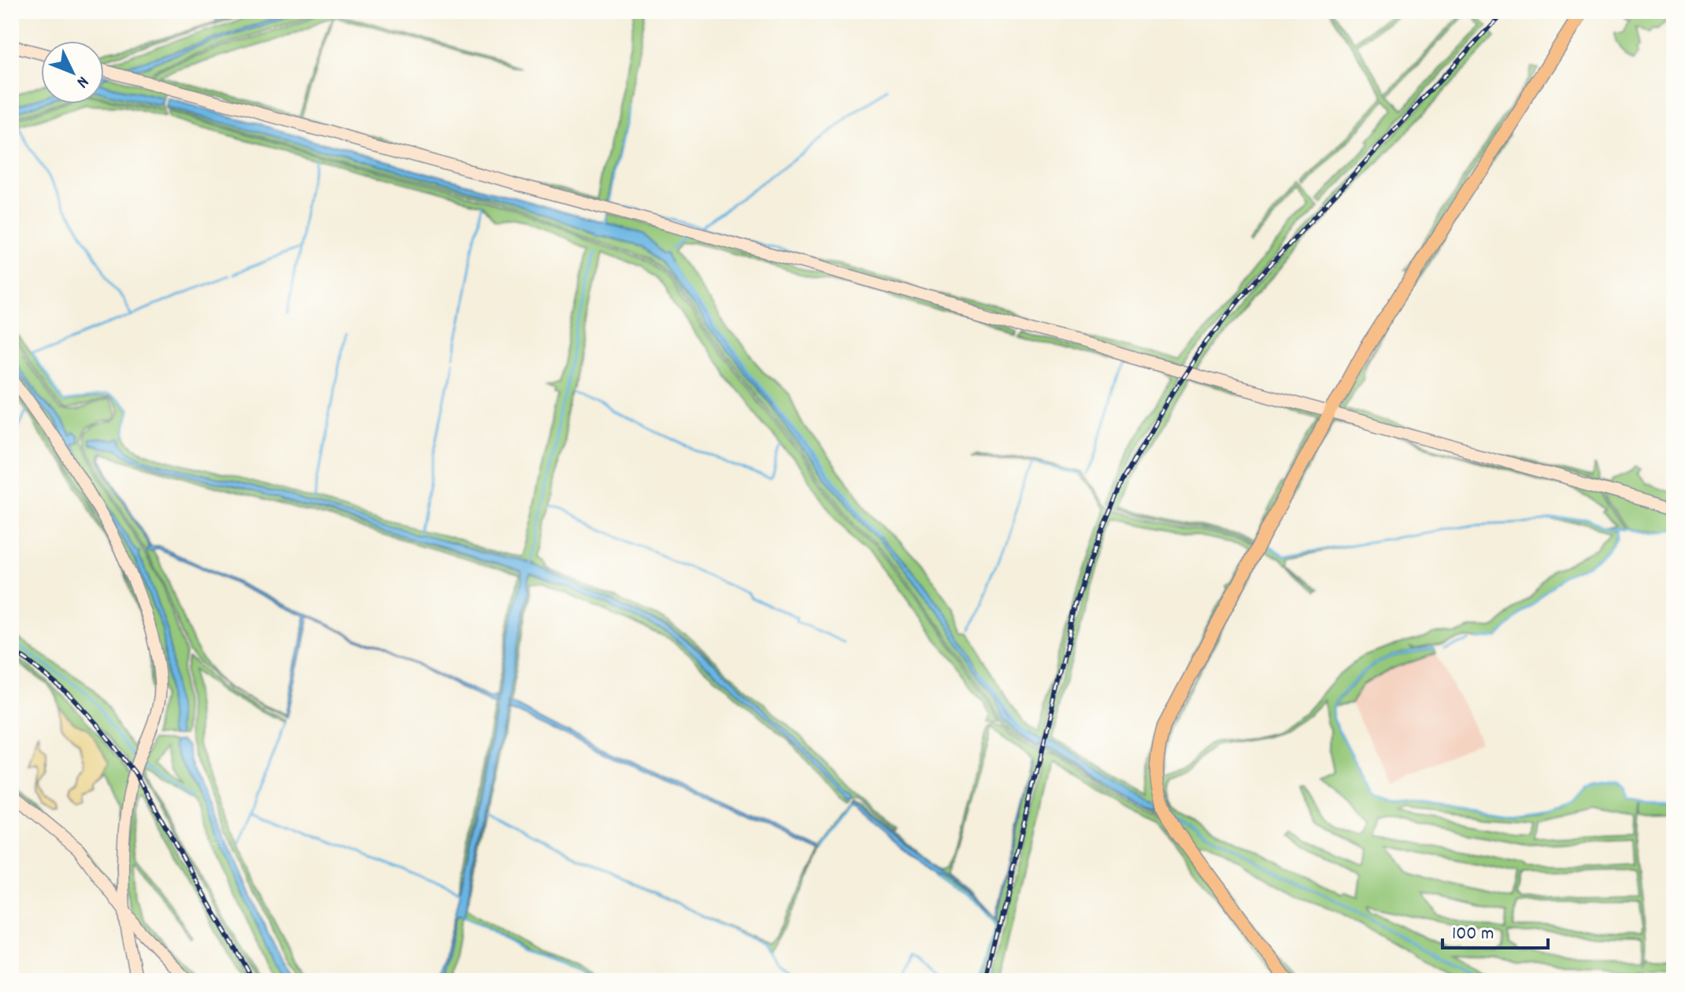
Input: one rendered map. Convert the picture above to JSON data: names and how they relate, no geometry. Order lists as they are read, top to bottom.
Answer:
{
  "scale_bar": "100 m",
  "north": "bottom right"
}
